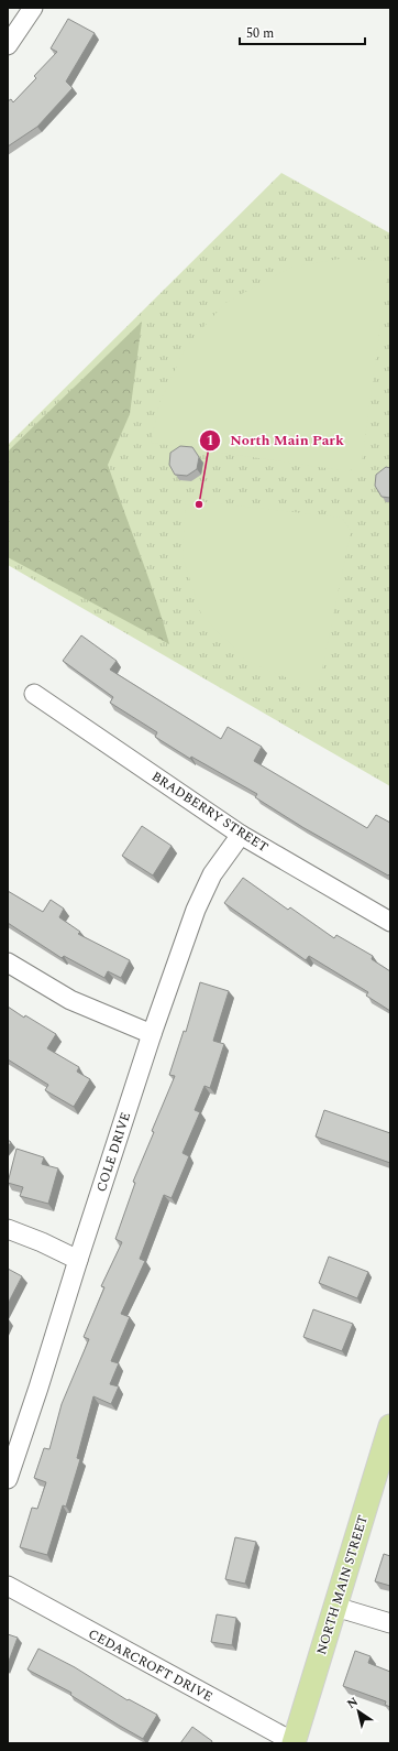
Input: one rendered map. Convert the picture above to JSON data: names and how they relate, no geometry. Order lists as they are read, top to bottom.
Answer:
{
  "streets": {
    "main road": ["NORTH MAIN STREET"],
    "street": ["BRADBERRY STREET", "COLE DRIVE", "CEDARCROFT DRIVE"]
  },
  "crossings": [
    ["BRADBERRY STREET", "COLE DRIVE"],
    ["NORTH MAIN STREET", "CEDARCROFT DRIVE"]
  ],
  "places": ["North Main Park"],
  "scale_bar": "50 m",
  "north": "top left"
}
